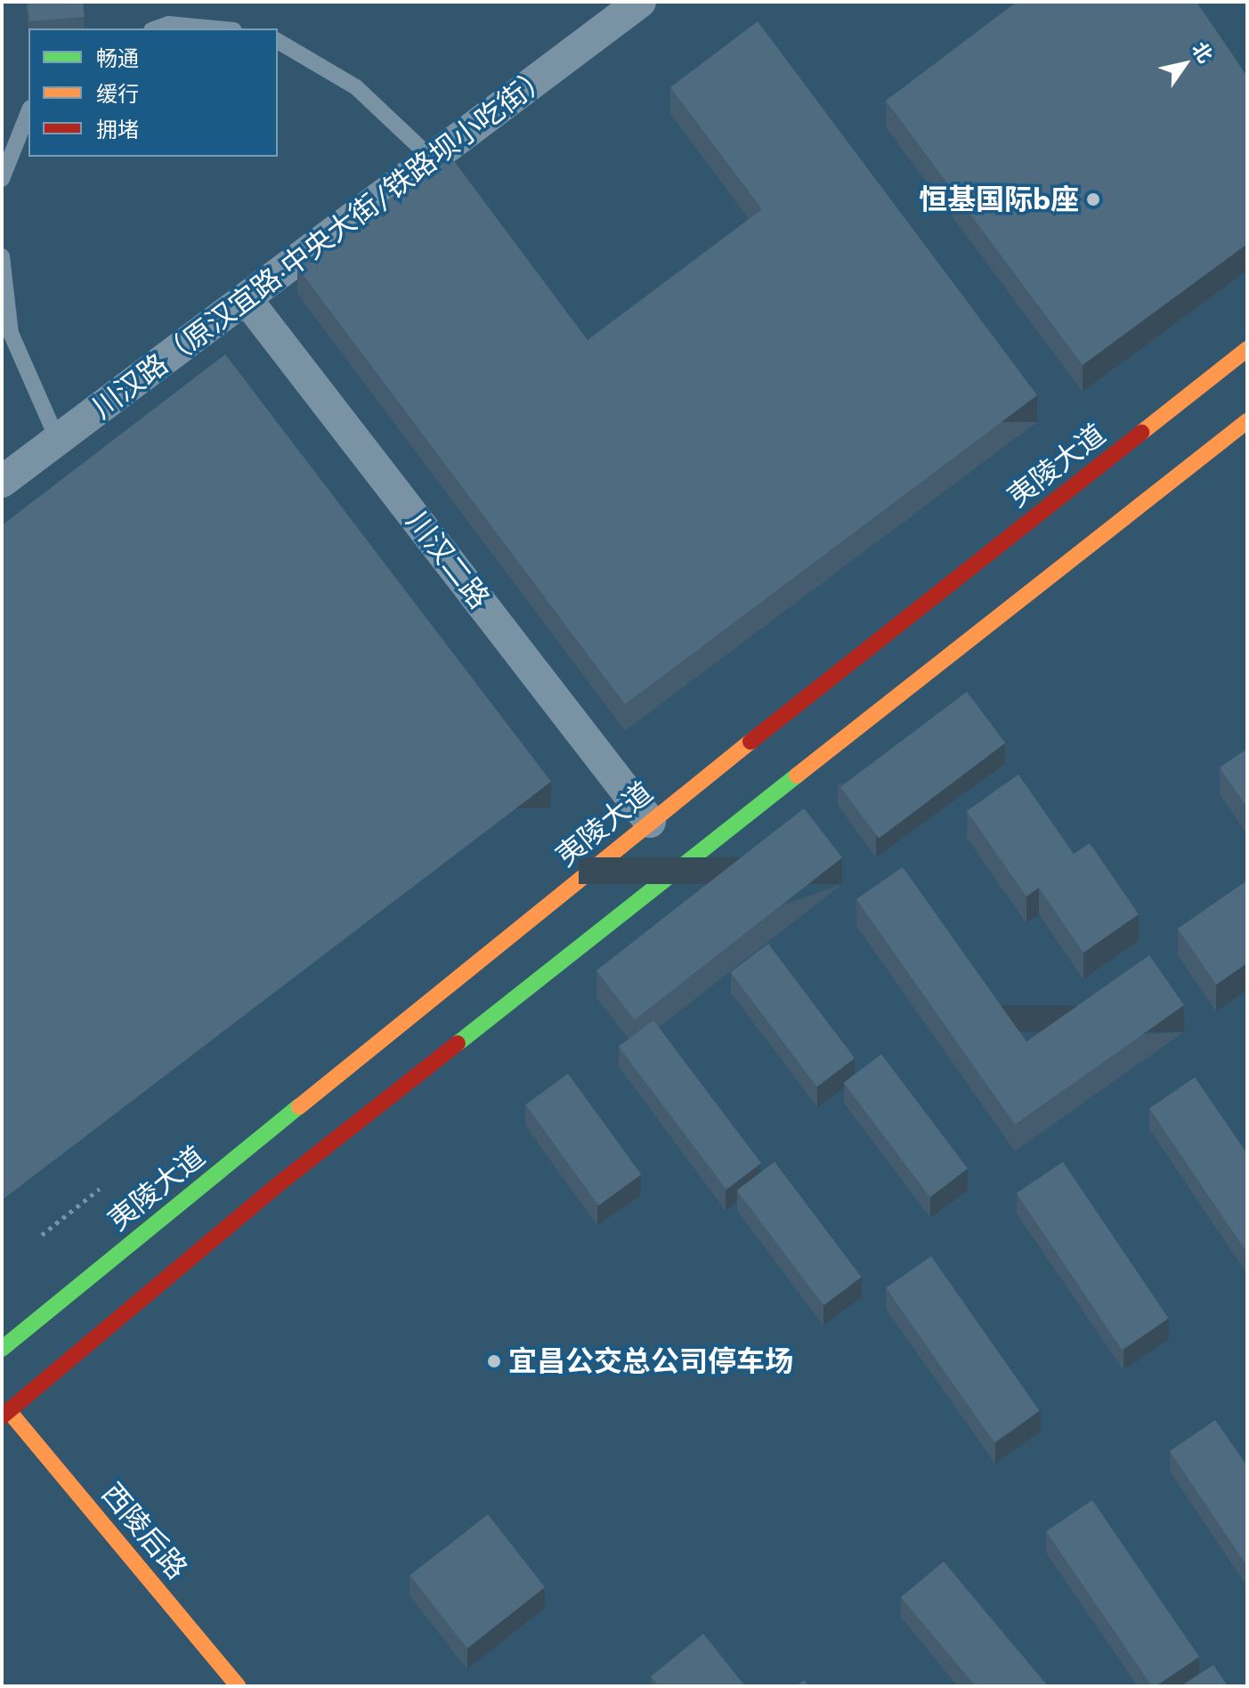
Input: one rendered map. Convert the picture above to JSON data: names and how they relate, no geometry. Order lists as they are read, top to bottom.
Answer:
{
  "streets": {
    "main road": ["夷陵大道", "西陵后路"],
    "street": ["川汉路（原汉宜路·中央大街/铁路坝小吃街）", "川汉二路"]
  },
  "crossings": [
    ["川汉路（原汉宜路·中央大街/铁路坝小吃街）", "川汉二路"],
    ["夷陵大道", "川汉二路"]
  ],
  "places": ["恒基国际b座", "宜昌公交总公司停车场"],
  "legend": ["畅通", "缓行", "拥堵"],
  "north": "top right"
}
